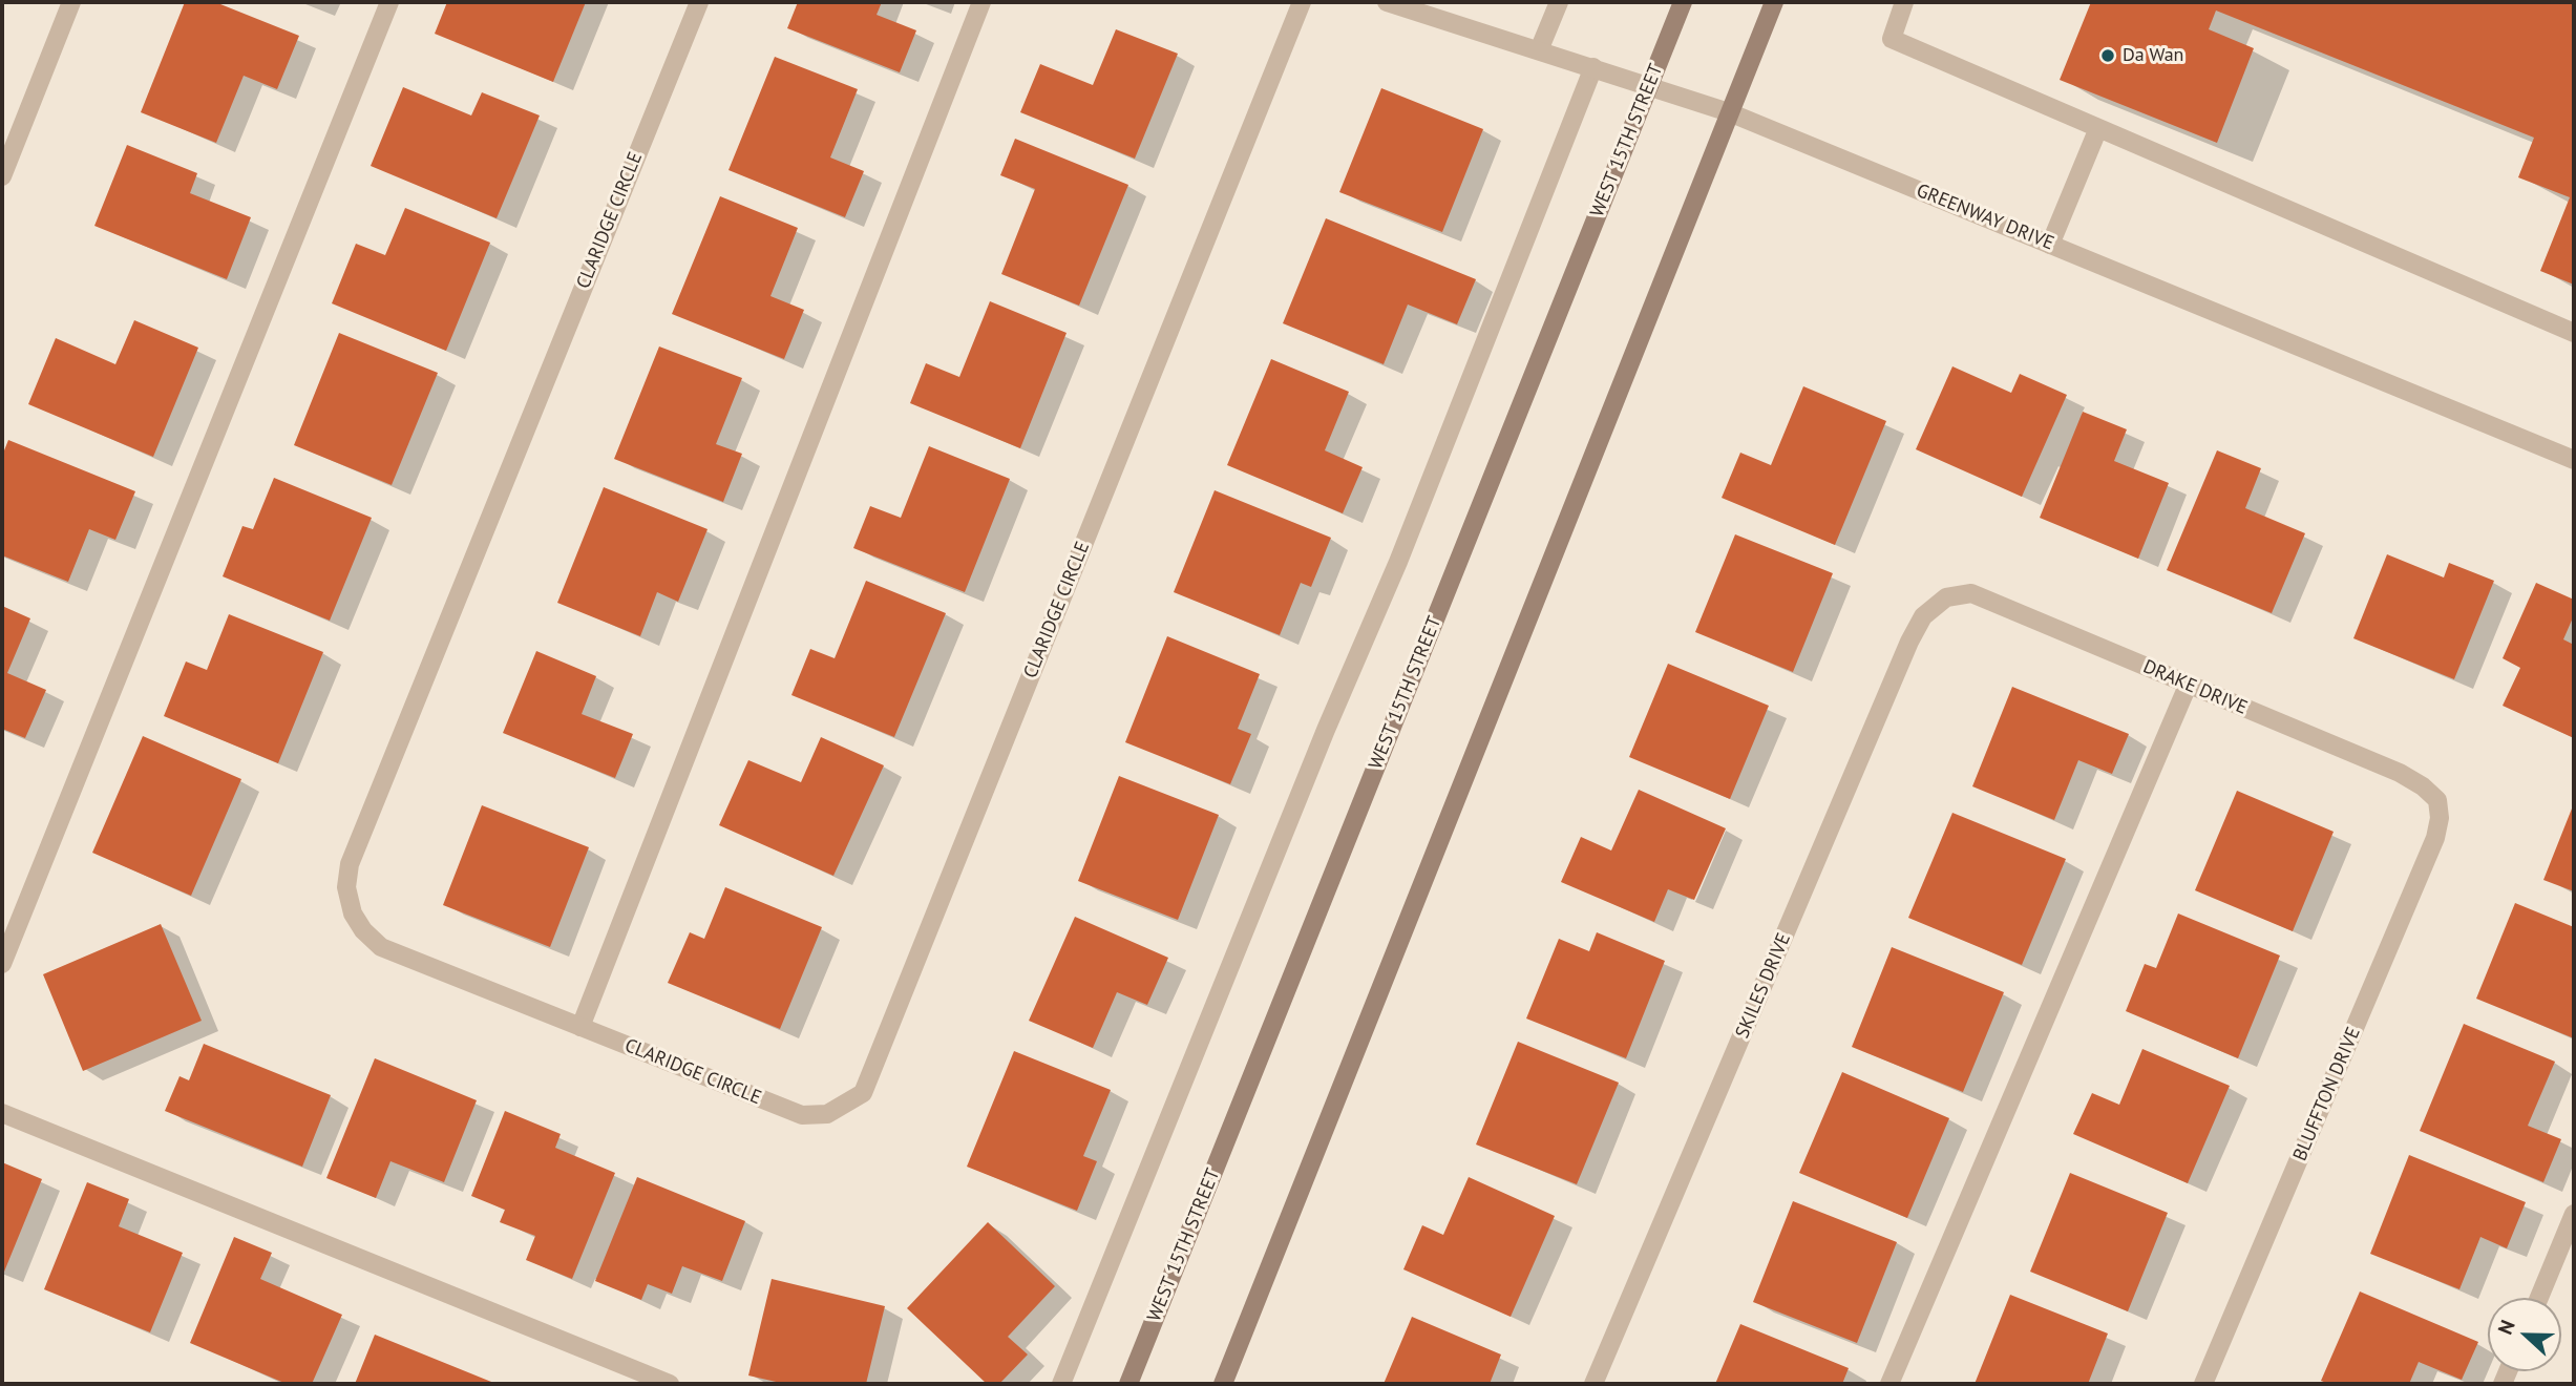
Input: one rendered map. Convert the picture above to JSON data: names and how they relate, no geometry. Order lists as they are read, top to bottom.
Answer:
{
  "streets": {
    "main road": ["WEST 15TH STREET"],
    "street": [
      "GREENWAY DRIVE",
      "CLARIDGE CIRCLE",
      "DRAKE DRIVE",
      "SKILES DRIVE",
      "BLUFFTON DRIVE"
    ]
  },
  "crossings": [
    ["WEST 15TH STREET", "GREENWAY DRIVE"],
    ["DRAKE DRIVE", "SKILES DRIVE"],
    ["DRAKE DRIVE", "BLUFFTON DRIVE"]
  ],
  "places": ["Da Wan"],
  "north": "left"
}
